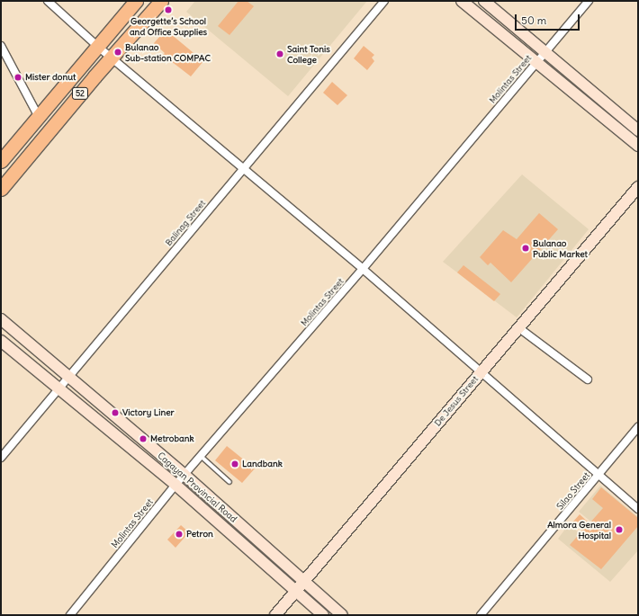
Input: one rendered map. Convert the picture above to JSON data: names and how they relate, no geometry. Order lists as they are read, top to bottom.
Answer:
{
  "streets": {
    "highway": ["52"],
    "street": [
      "Molintas Street",
      "Balinag Street",
      "De Jesus Street",
      "Cagayan Provincial Road",
      "Silao Street"
    ]
  },
  "crossings": [
    ["Molintas Street", "Cagayan Provincial Road"],
    ["Balinag Street", "Cagayan Provincial Road"],
    ["De Jesus Street", "Cagayan Provincial Road"]
  ],
  "places": [
    "Georgette’s School and Office Supplies",
    "Bulanao Sub-station COMPAC",
    "Saint Tonis College",
    "Mister donut",
    "Bulanao Public Market",
    "Victory Liner",
    "Metrobank",
    "Landbank",
    "Almora General Hospital",
    "Petron"
  ],
  "scale_bar": "50 m"
}
